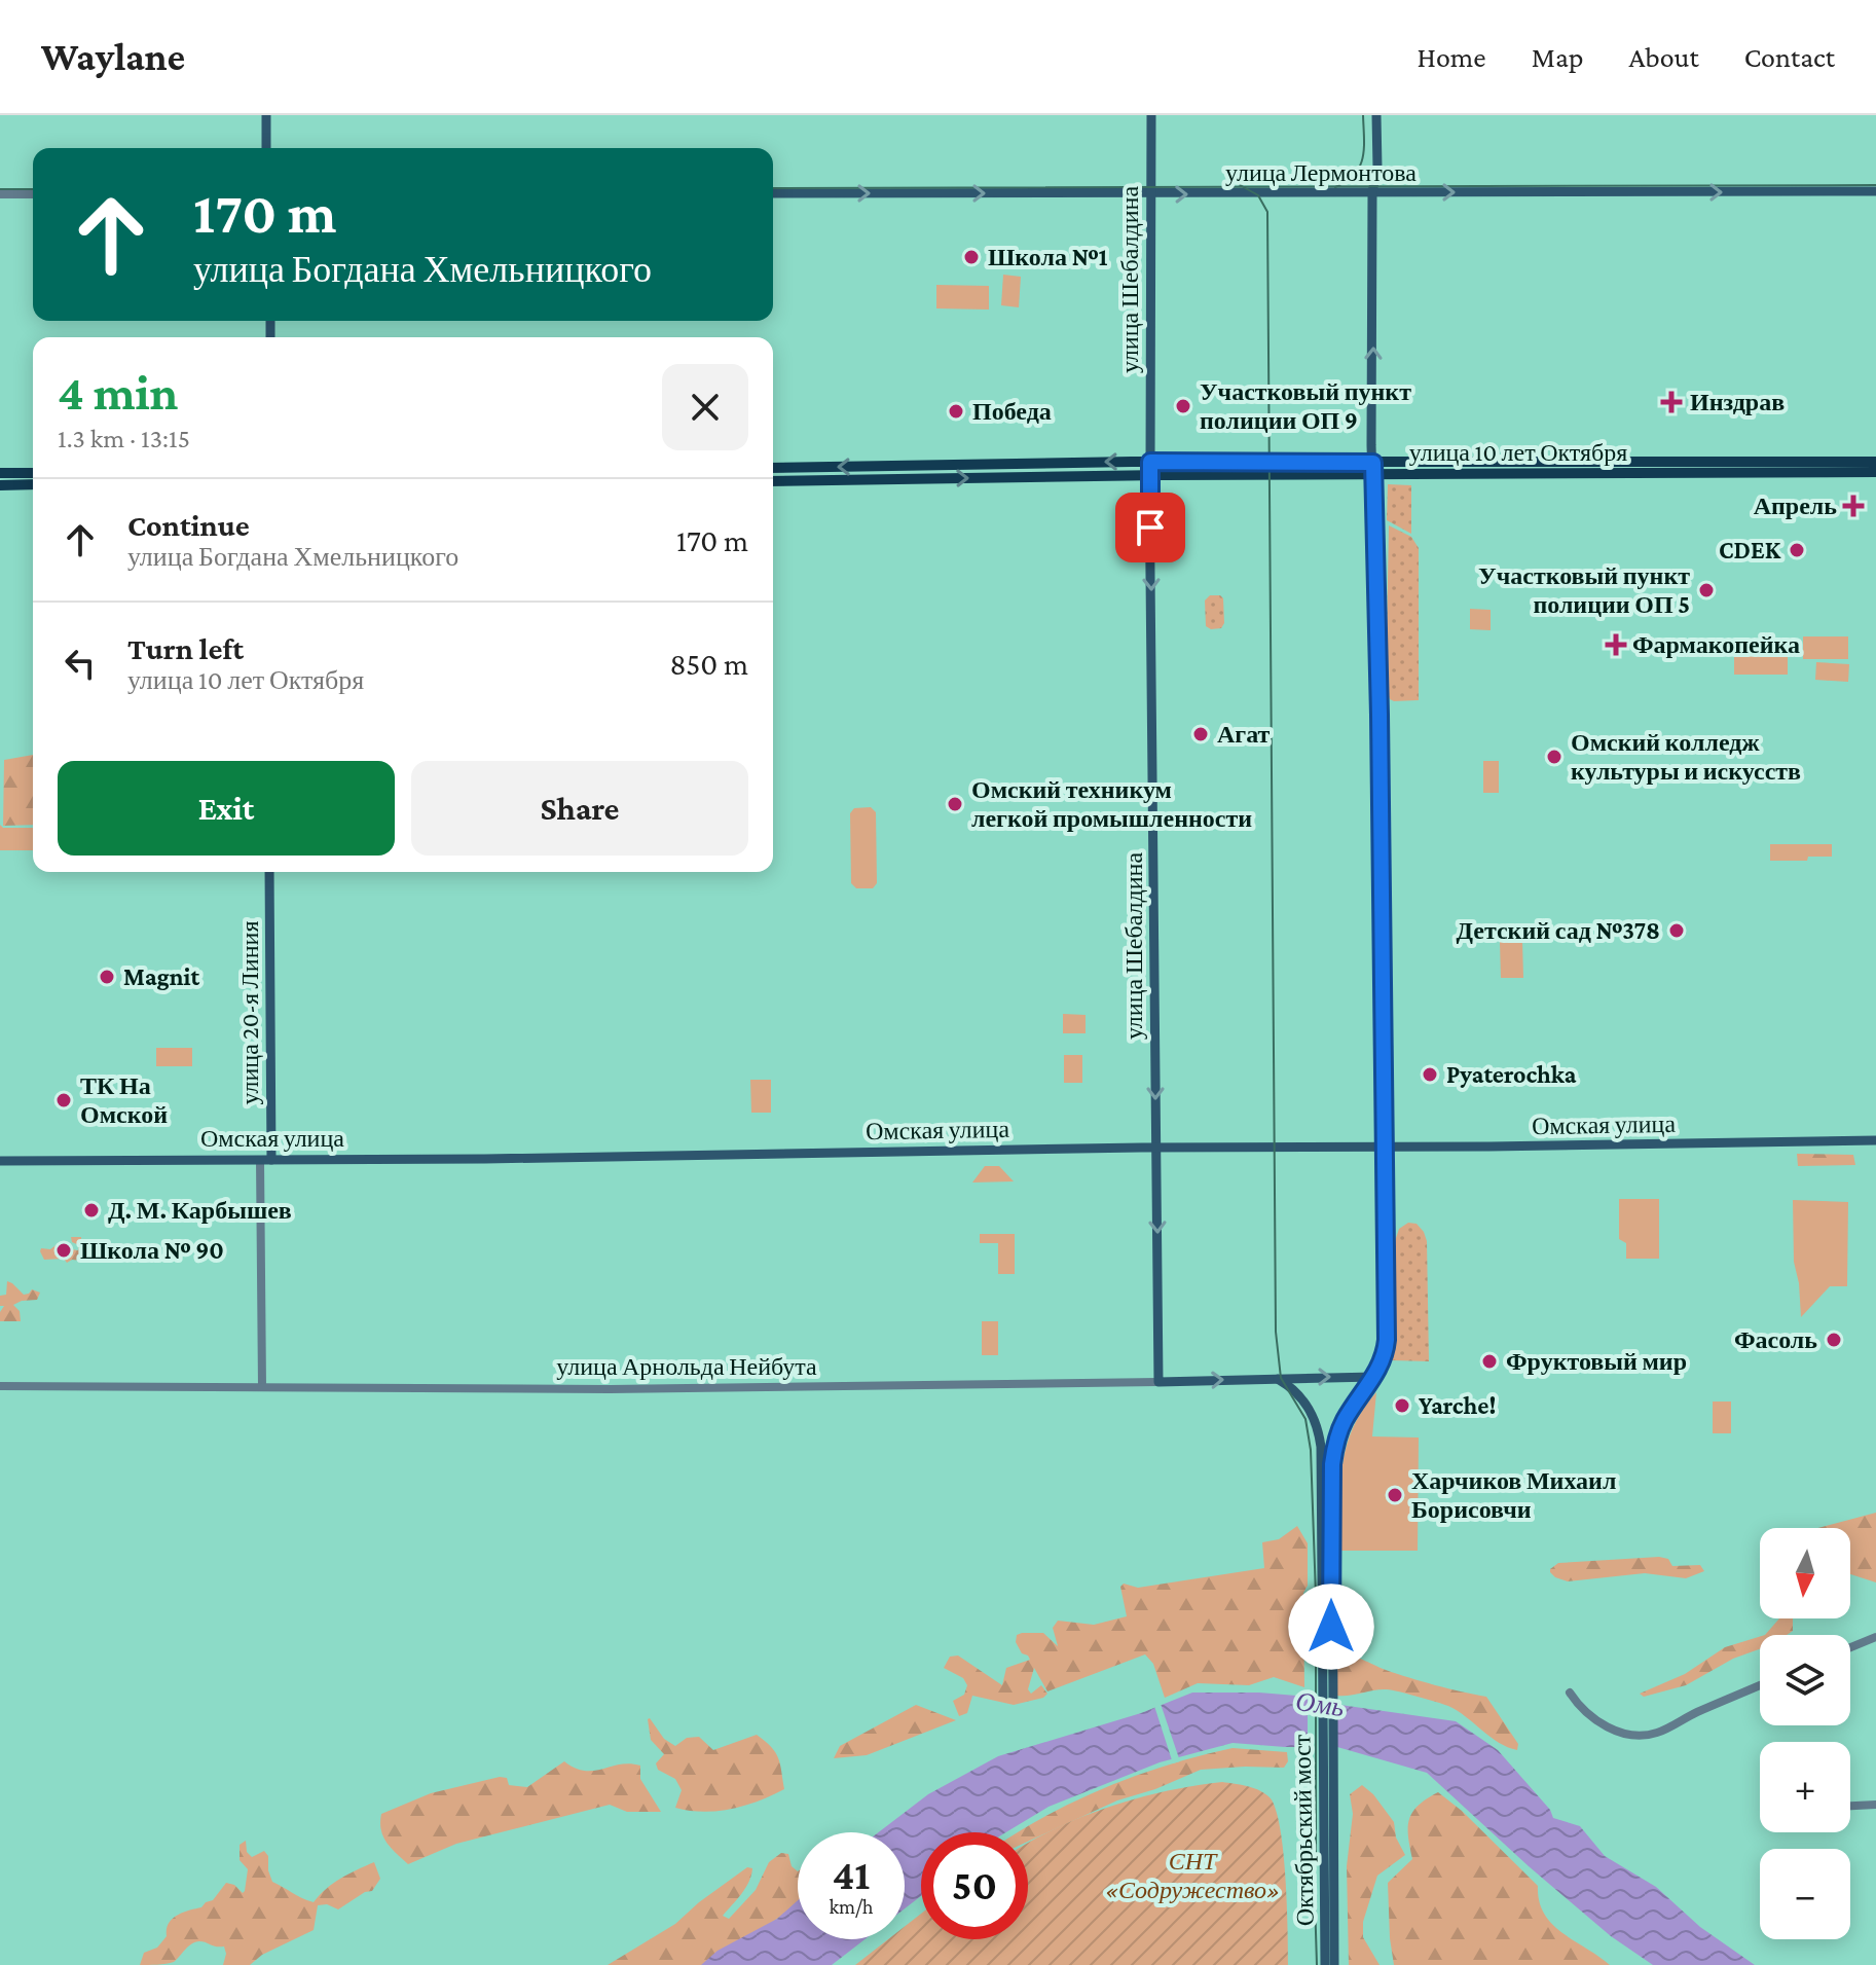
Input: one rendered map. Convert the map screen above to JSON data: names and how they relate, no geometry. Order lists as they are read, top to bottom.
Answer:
{
  "streets": {
    "main road": [
      "улица Лермонтова",
      "улица Шебалдина",
      "улица 10 лет Октября",
      "улица 20-я Линия",
      "Омская улица",
      "улица Арнольда Нейбута",
      "Октябрьский мост"
    ]
  },
  "crossings": [
    ["улица Лермонтова", "улица Шебалдина"],
    ["улица Шебалдина", "улица 10 лет Октября"],
    ["улица Шебалдина", "Омская улица"],
    ["улица Шебалдина", "улица Арнольда Нейбута"],
    ["улица 20-я Линия", "Омская улица"],
    ["улица 20-я Линия", "улица Арнольда Нейбута"]
  ],
  "one_way": ["улица Лермонтова", "улица Шебалдина"],
  "water": ["Омь"],
  "parks": ["СНТ «Содружество»"],
  "places": {
    "other": [
      "Школа №1",
      "Участковый пункт полиции ОП 9",
      "Победа",
      "CDEK",
      "Участковый пункт полиции ОП 5",
      "Агат",
      "Омский колледж культуры и искусств",
      "Омский техникум легкой промышленности",
      "Детский сад №378",
      "Magnit",
      "Pyaterochka",
      "ТК На Омской",
      "Д. М. Карбышев",
      "Школа № 90",
      "Фасоль",
      "Фруктовый мир",
      "Yarche!",
      "Харчиков Михаил Борисовчи"
    ],
    "health": ["Инздрав", "Апрель", "Фармакопейка"]
  },
  "north": "bottom",
  "page": {
    "header": "Waylane",
    "nav": [
      "Home",
      "Map",
      "About",
      "Contact"
    ],
    "turn": ["170 m", "улица Богдана Хмельницкого"],
    "heading": ["4 min", "1.3 km · 13:15"],
    "list": [
      {
        "name": "Continue",
        "note": "улица Богдана Хмельницкого",
        "value": "170 m"
      },
      {
        "name": "Turn left",
        "note": "улица 10 лет Октября",
        "value": "850 m"
      }
    ],
    "buttons": ["Exit", "Share"],
    "map_buttons": ["+", "−"],
    "speed": "41 km/h",
    "limit": "50"
  }
}
